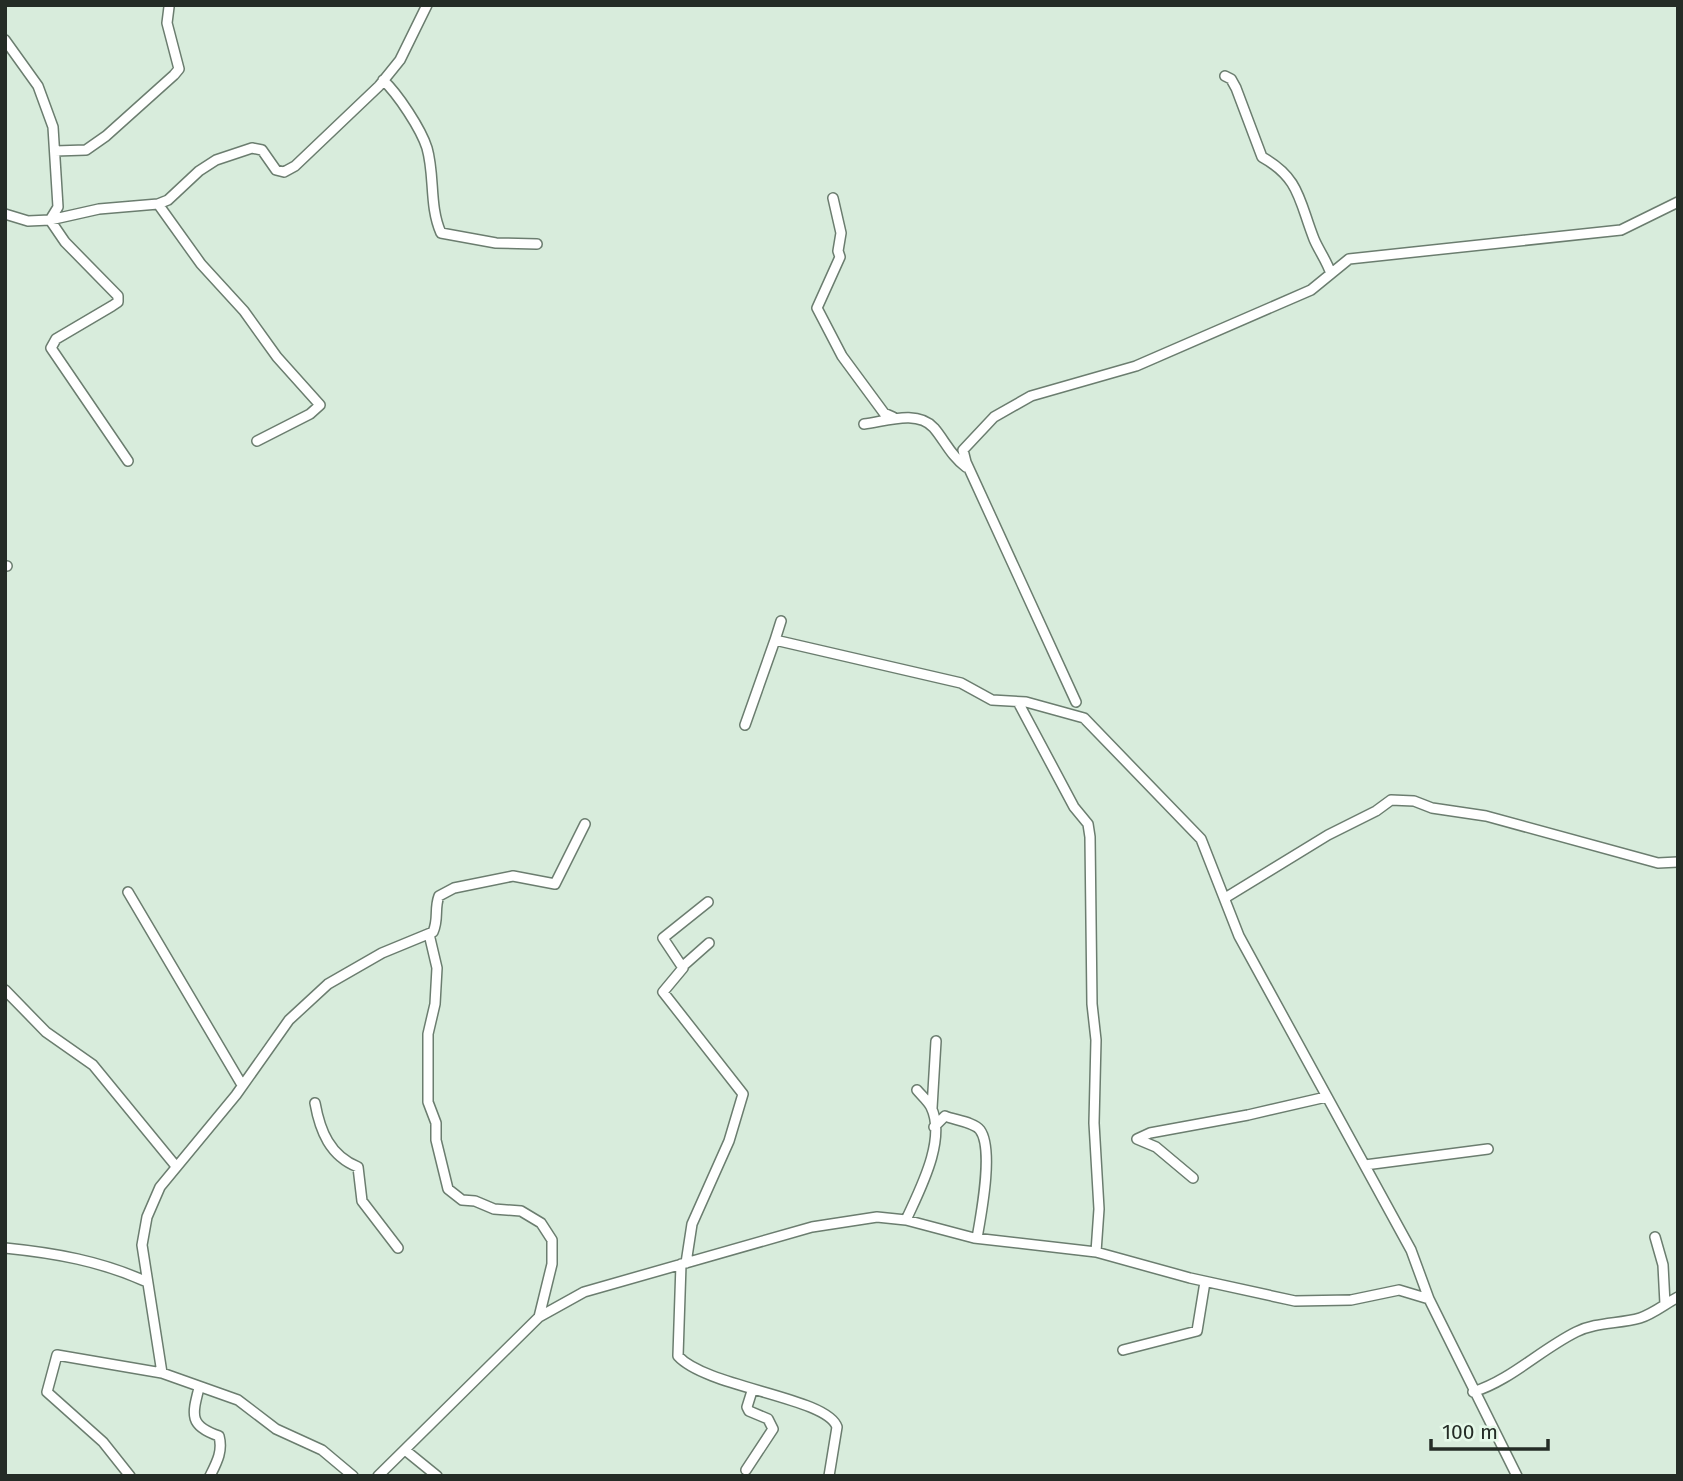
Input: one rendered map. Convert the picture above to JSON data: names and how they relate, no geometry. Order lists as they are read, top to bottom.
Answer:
{
  "scale_bar": "100 m"
}
